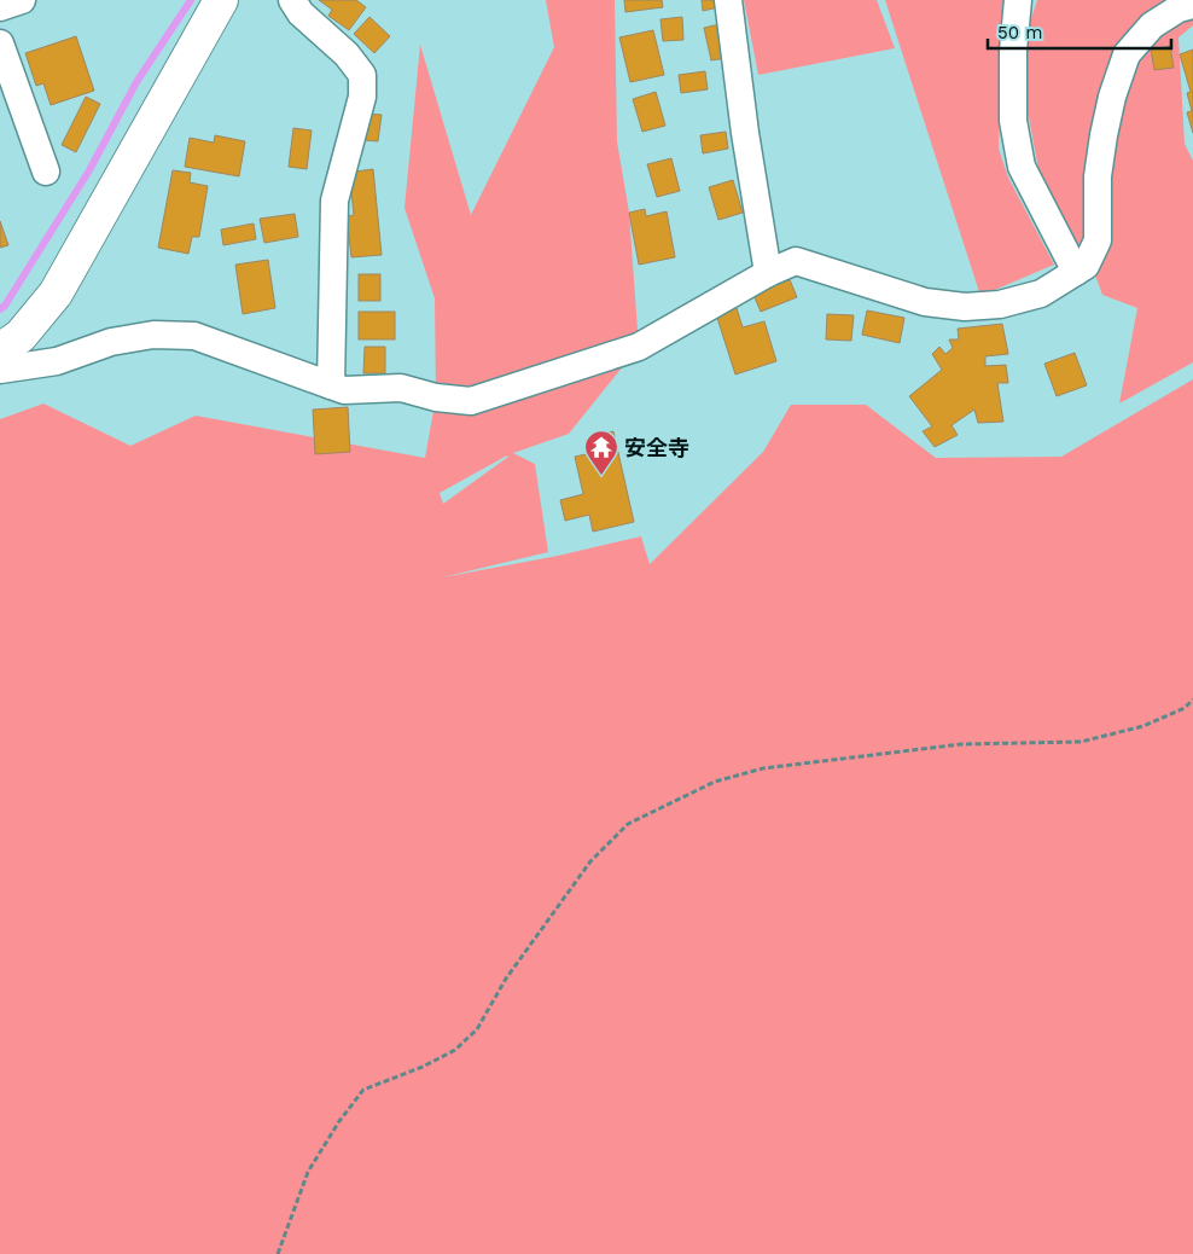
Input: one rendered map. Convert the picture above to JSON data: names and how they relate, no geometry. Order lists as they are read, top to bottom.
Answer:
{
  "places": {
    "temple": ["安全寺"]
  },
  "scale_bar": "50 m"
}
